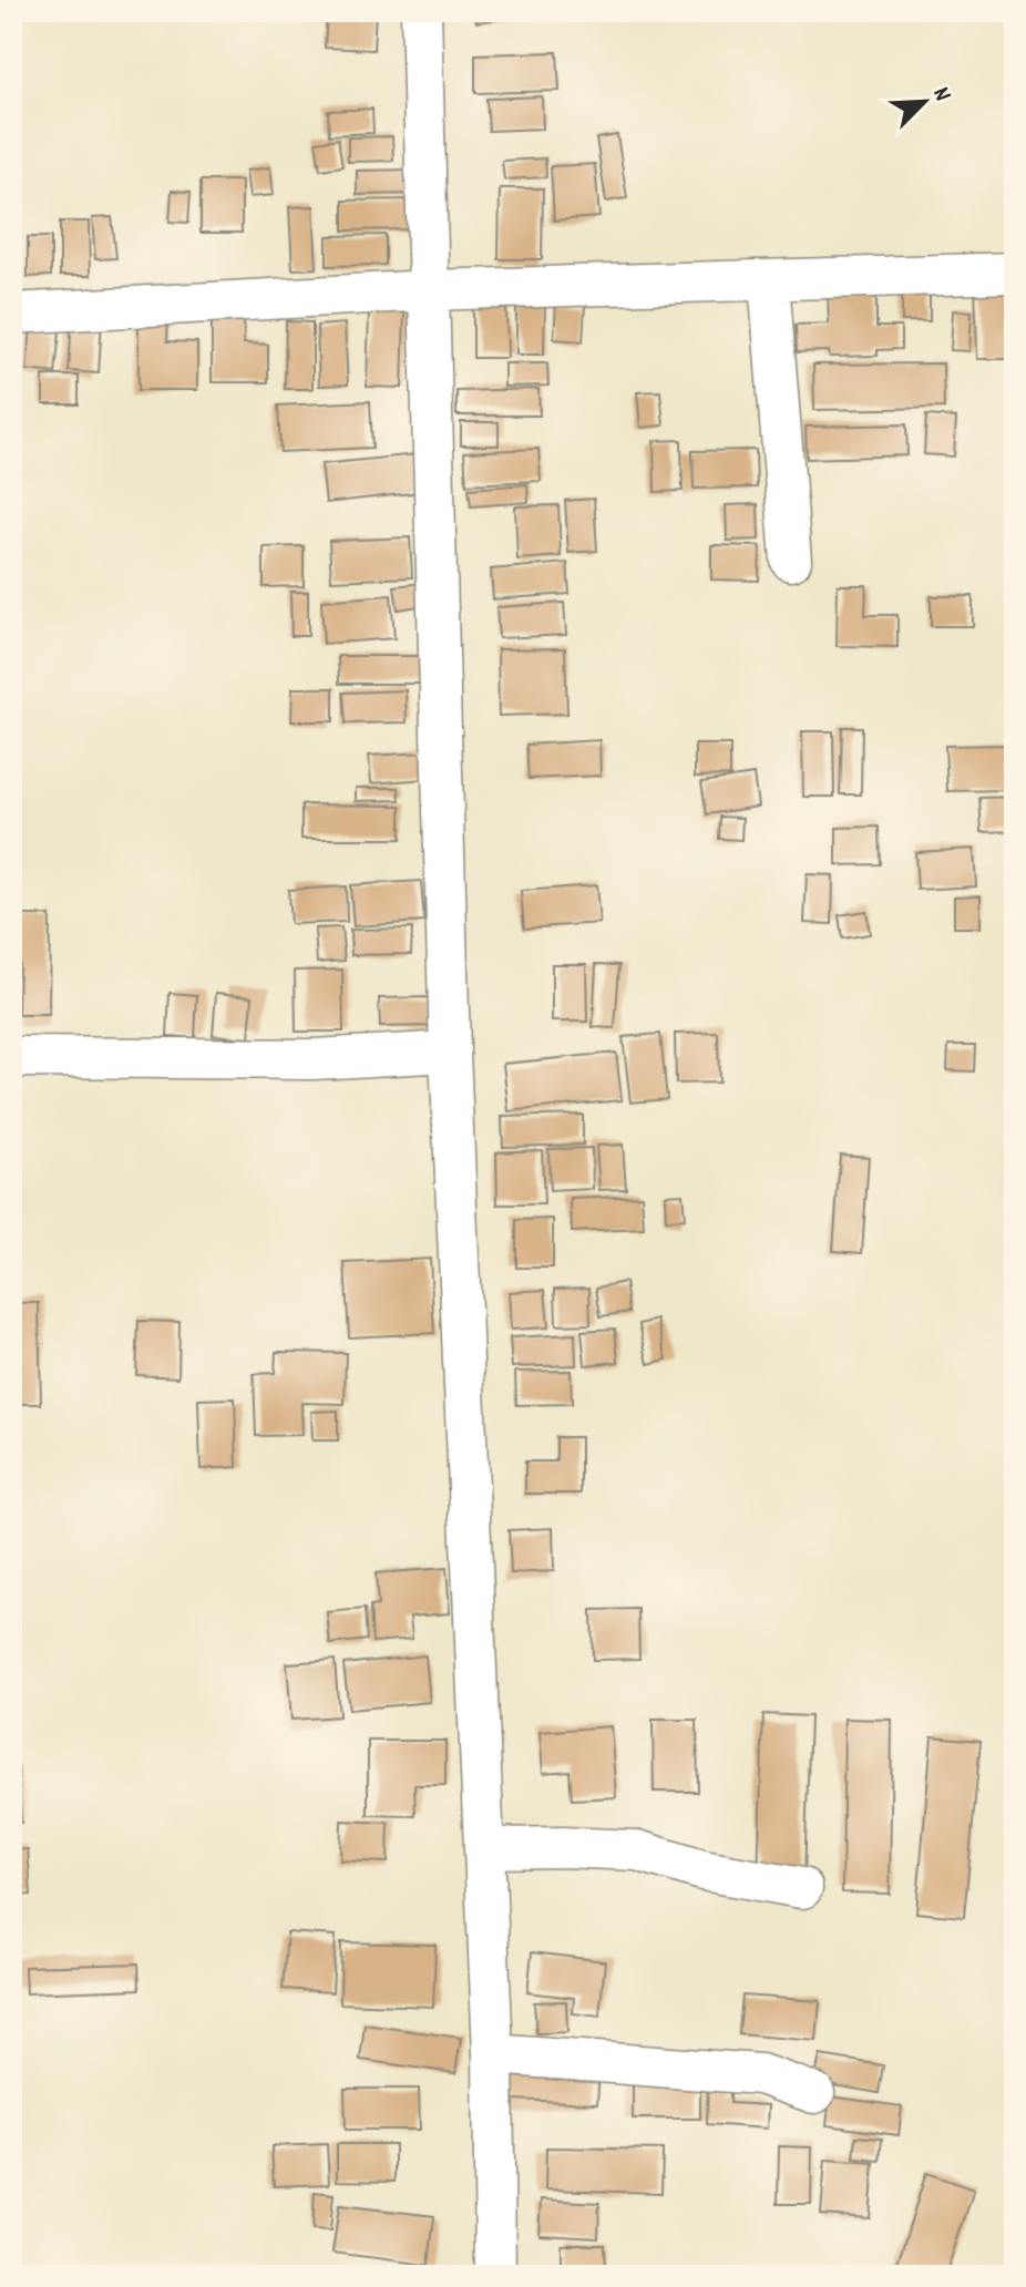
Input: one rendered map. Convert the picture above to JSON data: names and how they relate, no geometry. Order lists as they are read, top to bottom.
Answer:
{
  "north": "top right"
}
